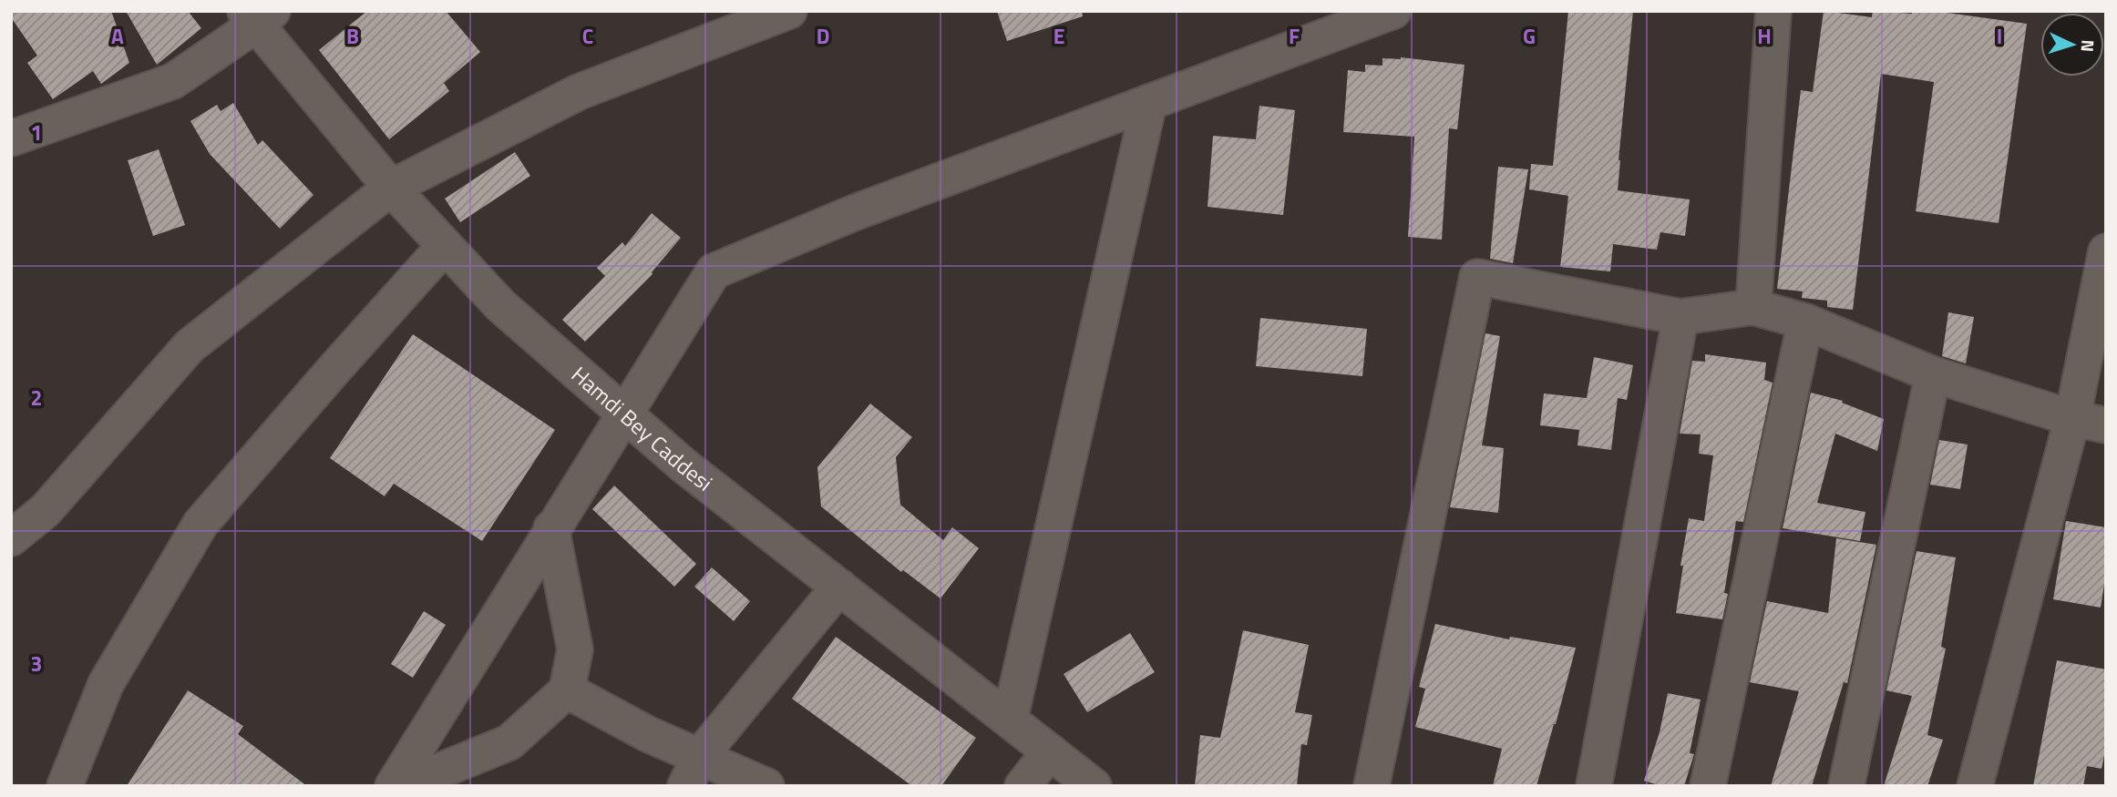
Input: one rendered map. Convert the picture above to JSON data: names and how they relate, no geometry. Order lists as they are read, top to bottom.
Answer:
{
  "streets": {
    "street": ["Hamdi Bey Caddesi"]
  },
  "north": "right",
  "grid": {
    "columns": [
      "A",
      "B",
      "C",
      "D",
      "E",
      "F",
      "G",
      "H",
      "I"
    ],
    "rows": ["1", "2", "3"]
  }
}
